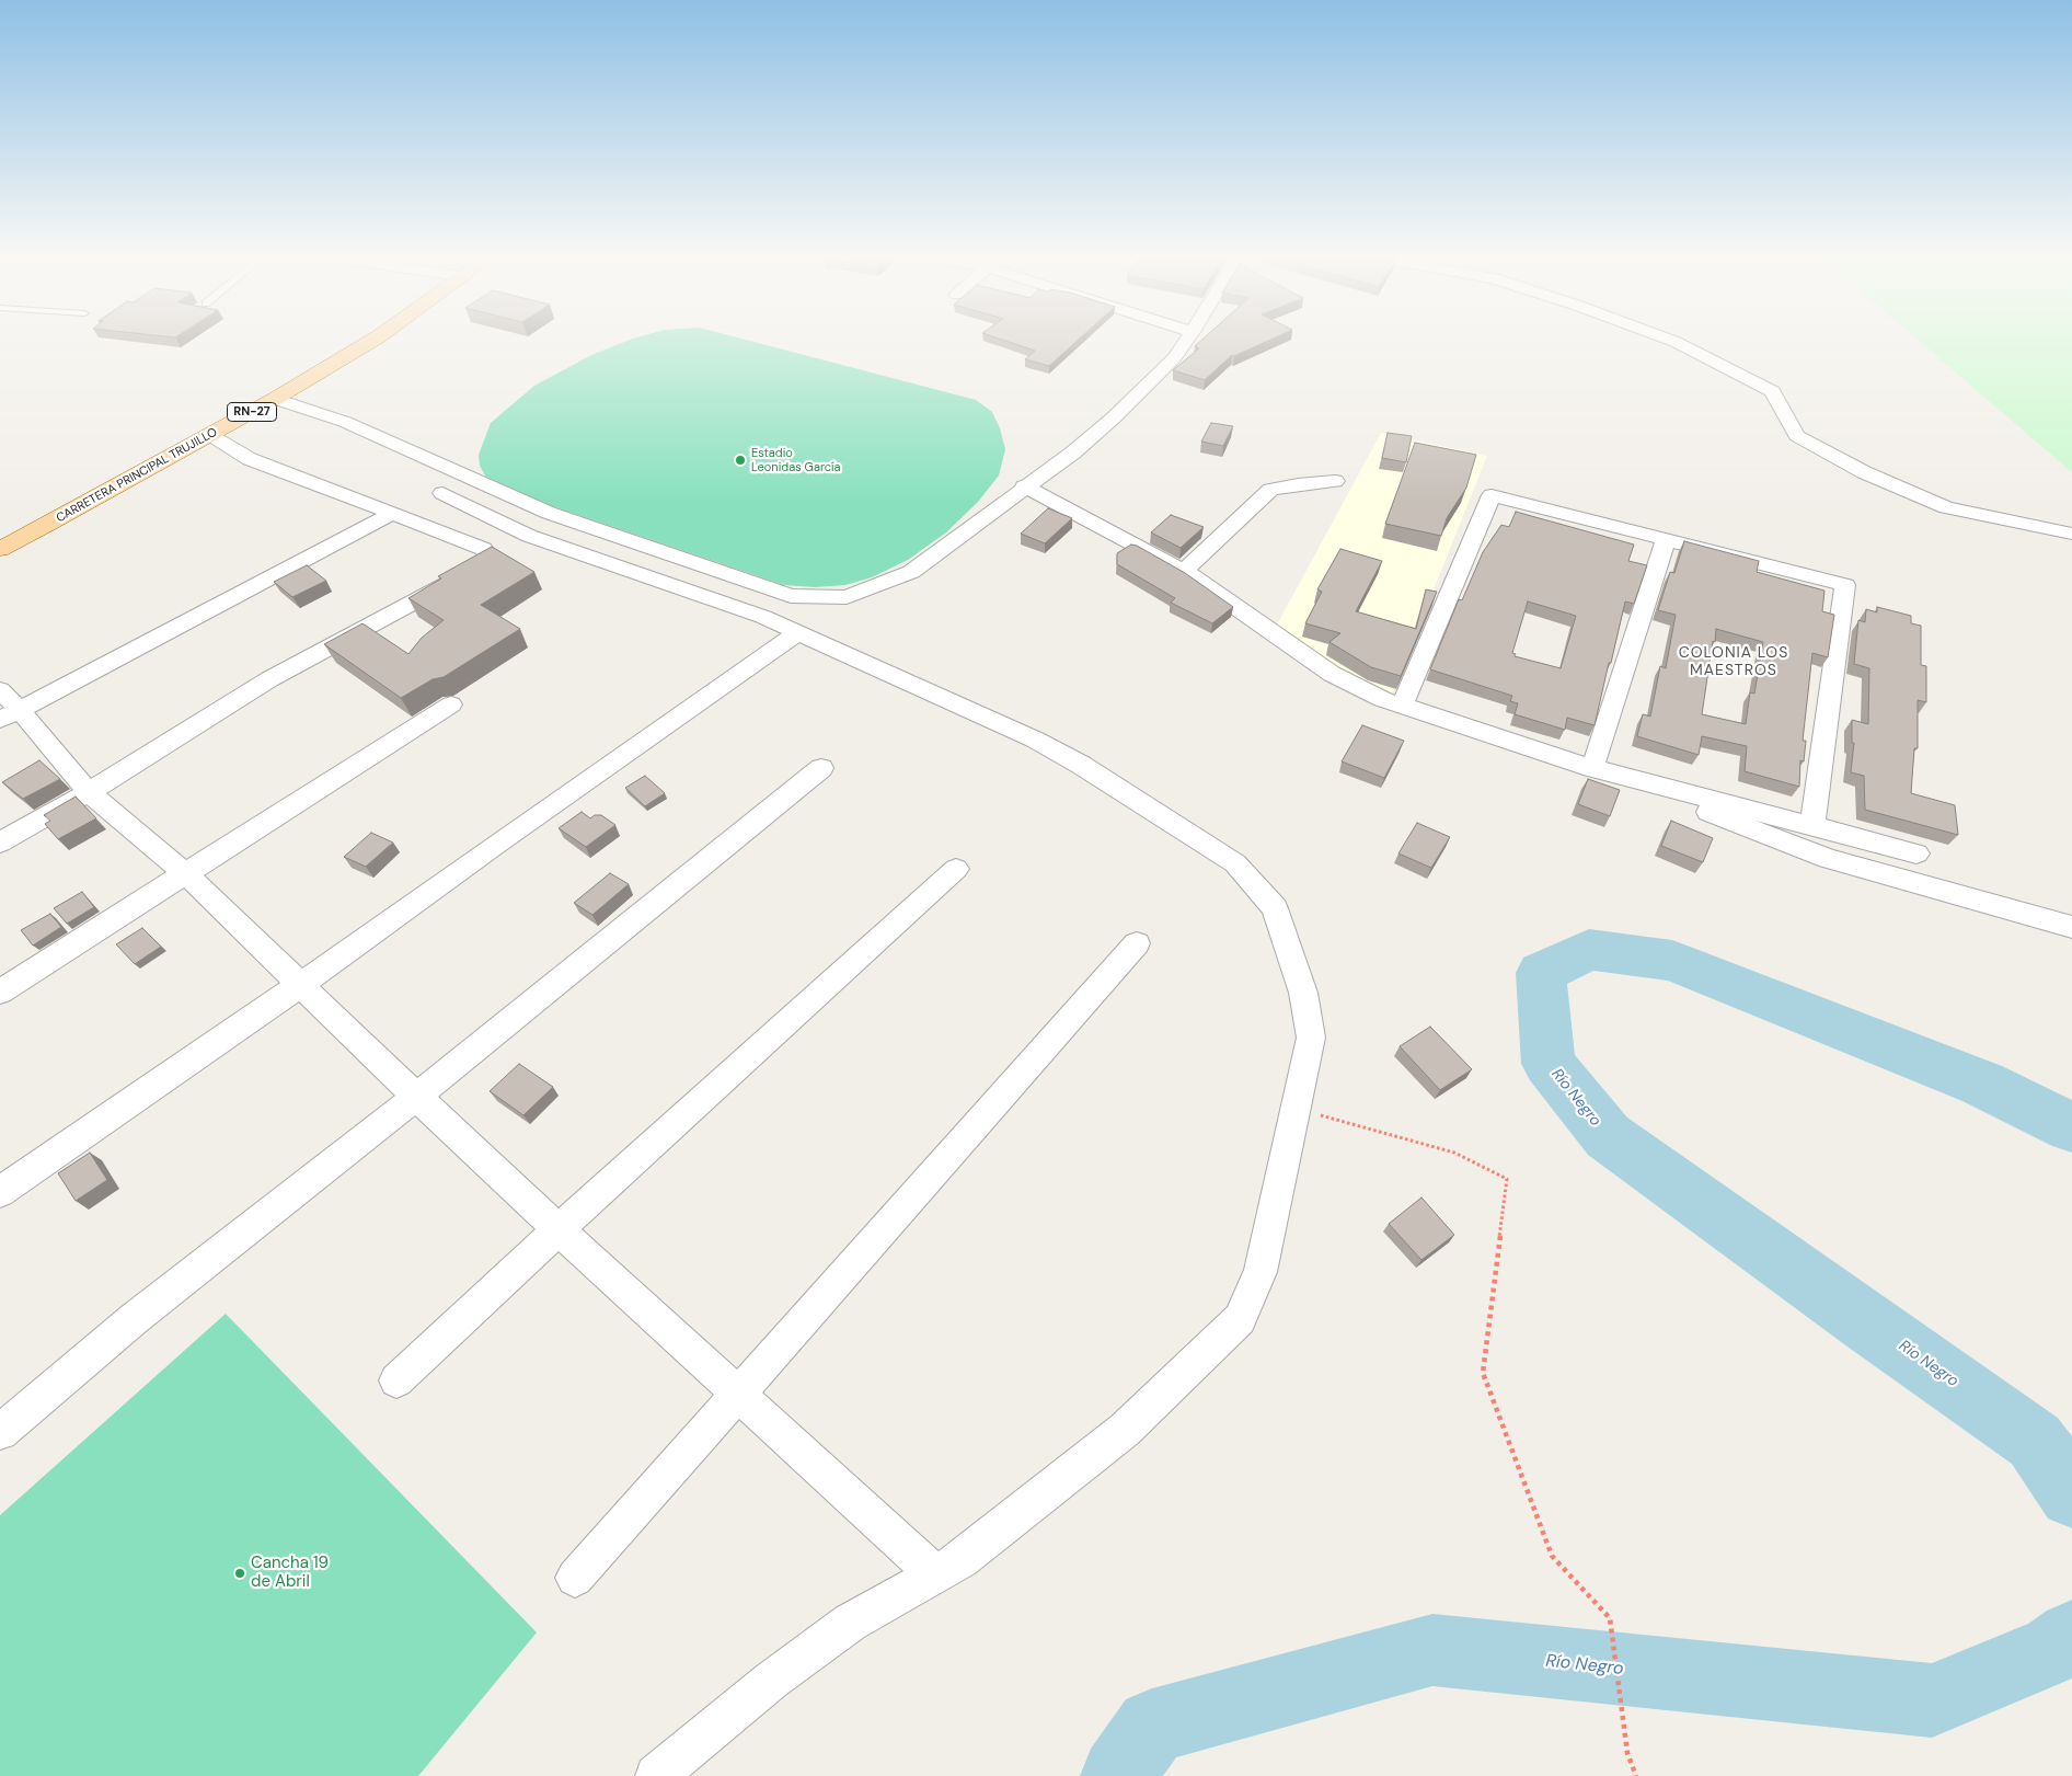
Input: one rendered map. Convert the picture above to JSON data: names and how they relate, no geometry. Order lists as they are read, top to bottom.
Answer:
{
  "streets": {
    "main road": ["RN-27", "CARRETERA PRINCIPAL TRUJILLO"]
  },
  "districts": ["COLONIA LOS MAESTROS"],
  "water": ["Río Negro"],
  "places": ["Estadio Leonidas García", "Cancha 19 de Abril"]
}
